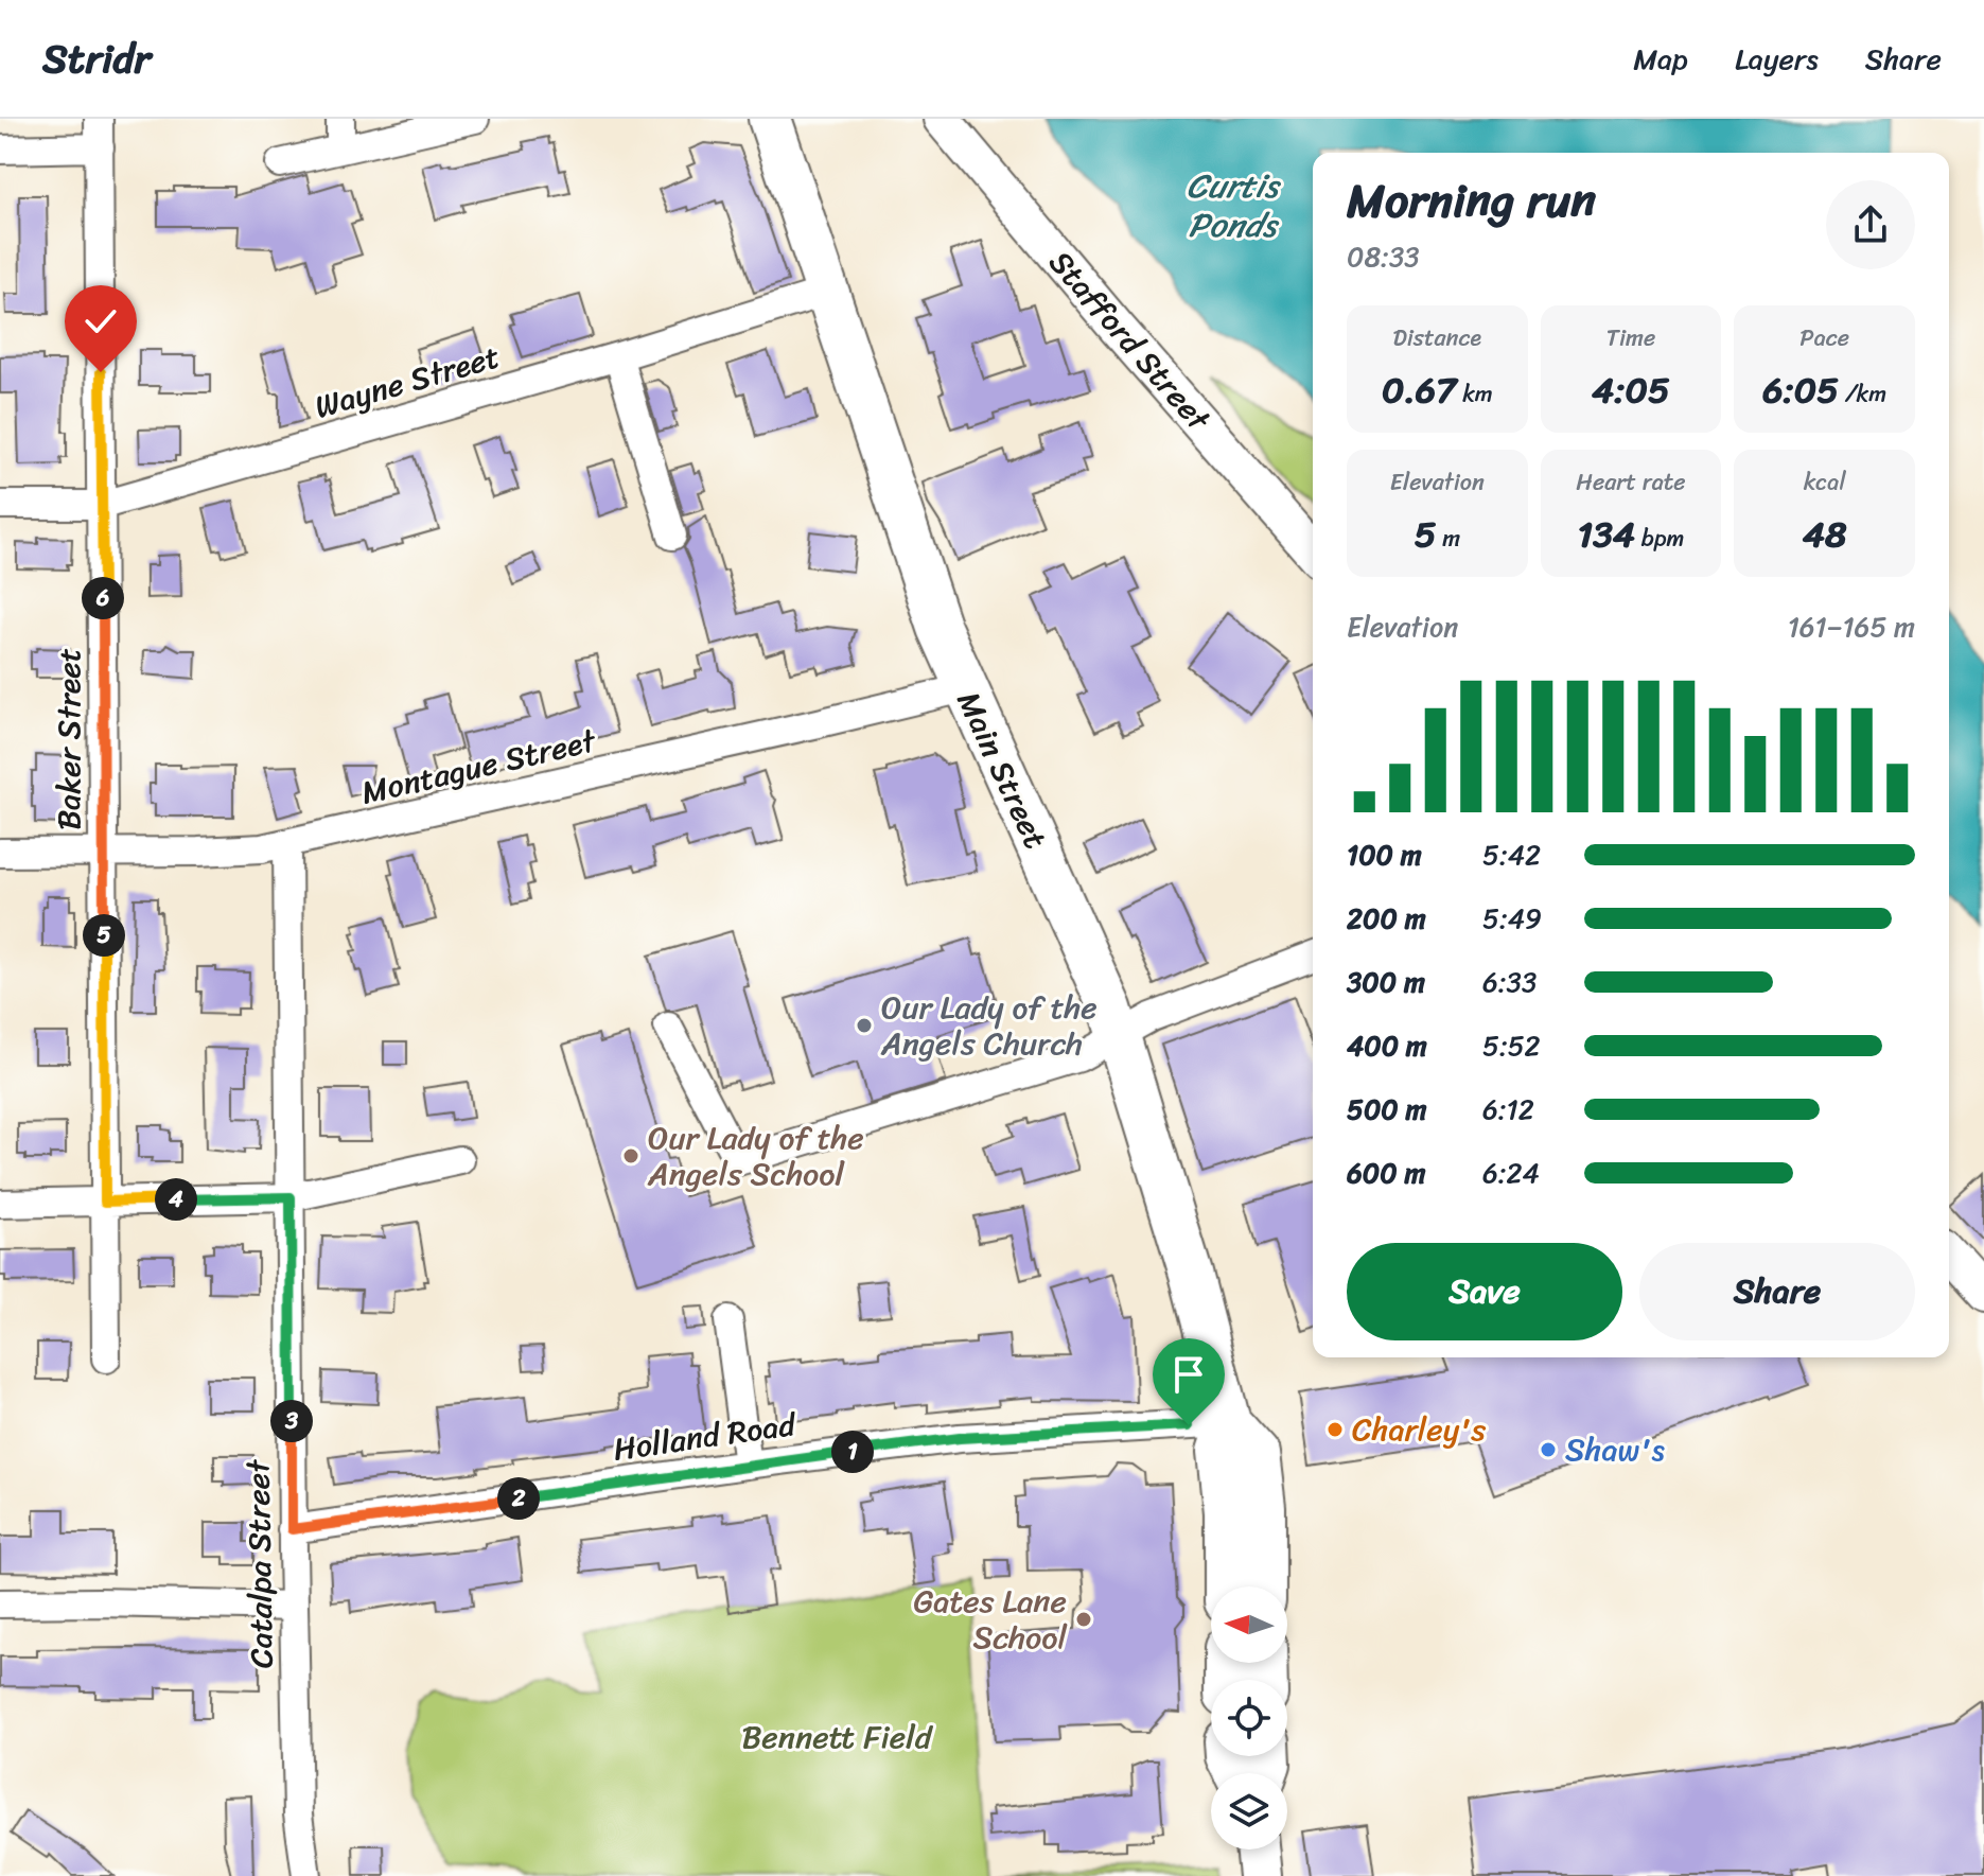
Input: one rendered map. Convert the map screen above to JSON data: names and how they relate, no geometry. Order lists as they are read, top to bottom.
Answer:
{
  "streets": {
    "highway": ["Main Street"],
    "main road": ["Stafford Street"],
    "street": [
      "Wayne Street",
      "Baker Street",
      "Montague Street",
      "Holland Road",
      "Catalpa Street"
    ]
  },
  "crossings": [
    ["Wayne Street", "Baker Street"],
    ["Wayne Street", "Main Street"],
    ["Baker Street", "Montague Street"],
    ["Montague Street", "Main Street"],
    ["Montague Street", "Catalpa Street"],
    ["Main Street", "Holland Road"],
    ["Holland Road", "Catalpa Street"]
  ],
  "water": ["Curtis Ponds"],
  "parks": ["Bennett Field"],
  "places": [
    "Our Lady of the Angels Church",
    "Our Lady of the Angels School",
    "Charley's",
    "Shaw's",
    "Gates Lane School"
  ],
  "north": "left",
  "page": {
    "header": "Stridr",
    "nav": ["Map", "Layers", "Share"],
    "heading": ["Morning run", "08:33"],
    "stats": [
      ["Distance", "0.67 km"],
      ["Time", "4:05"],
      ["Pace", "6:05 /km"],
      ["Elevation", "5 m"],
      ["Heart rate", "134 bpm"],
      ["kcal", "48"]
    ],
    "pins": [
      "6",
      "5",
      "4",
      "3",
      "1",
      "2"
    ],
    "chart": ["Elevation", "161–165 m"],
    "list": [
      {
        "name": "100 m",
        "note": "5:42"
      },
      {
        "name": "200 m",
        "note": "5:49"
      },
      {
        "name": "300 m",
        "note": "6:33"
      },
      {
        "name": "400 m",
        "note": "5:52"
      },
      {
        "name": "500 m",
        "note": "6:12"
      },
      {
        "name": "600 m",
        "note": "6:24"
      }
    ],
    "buttons": ["Save", "Share"]
  }
}
